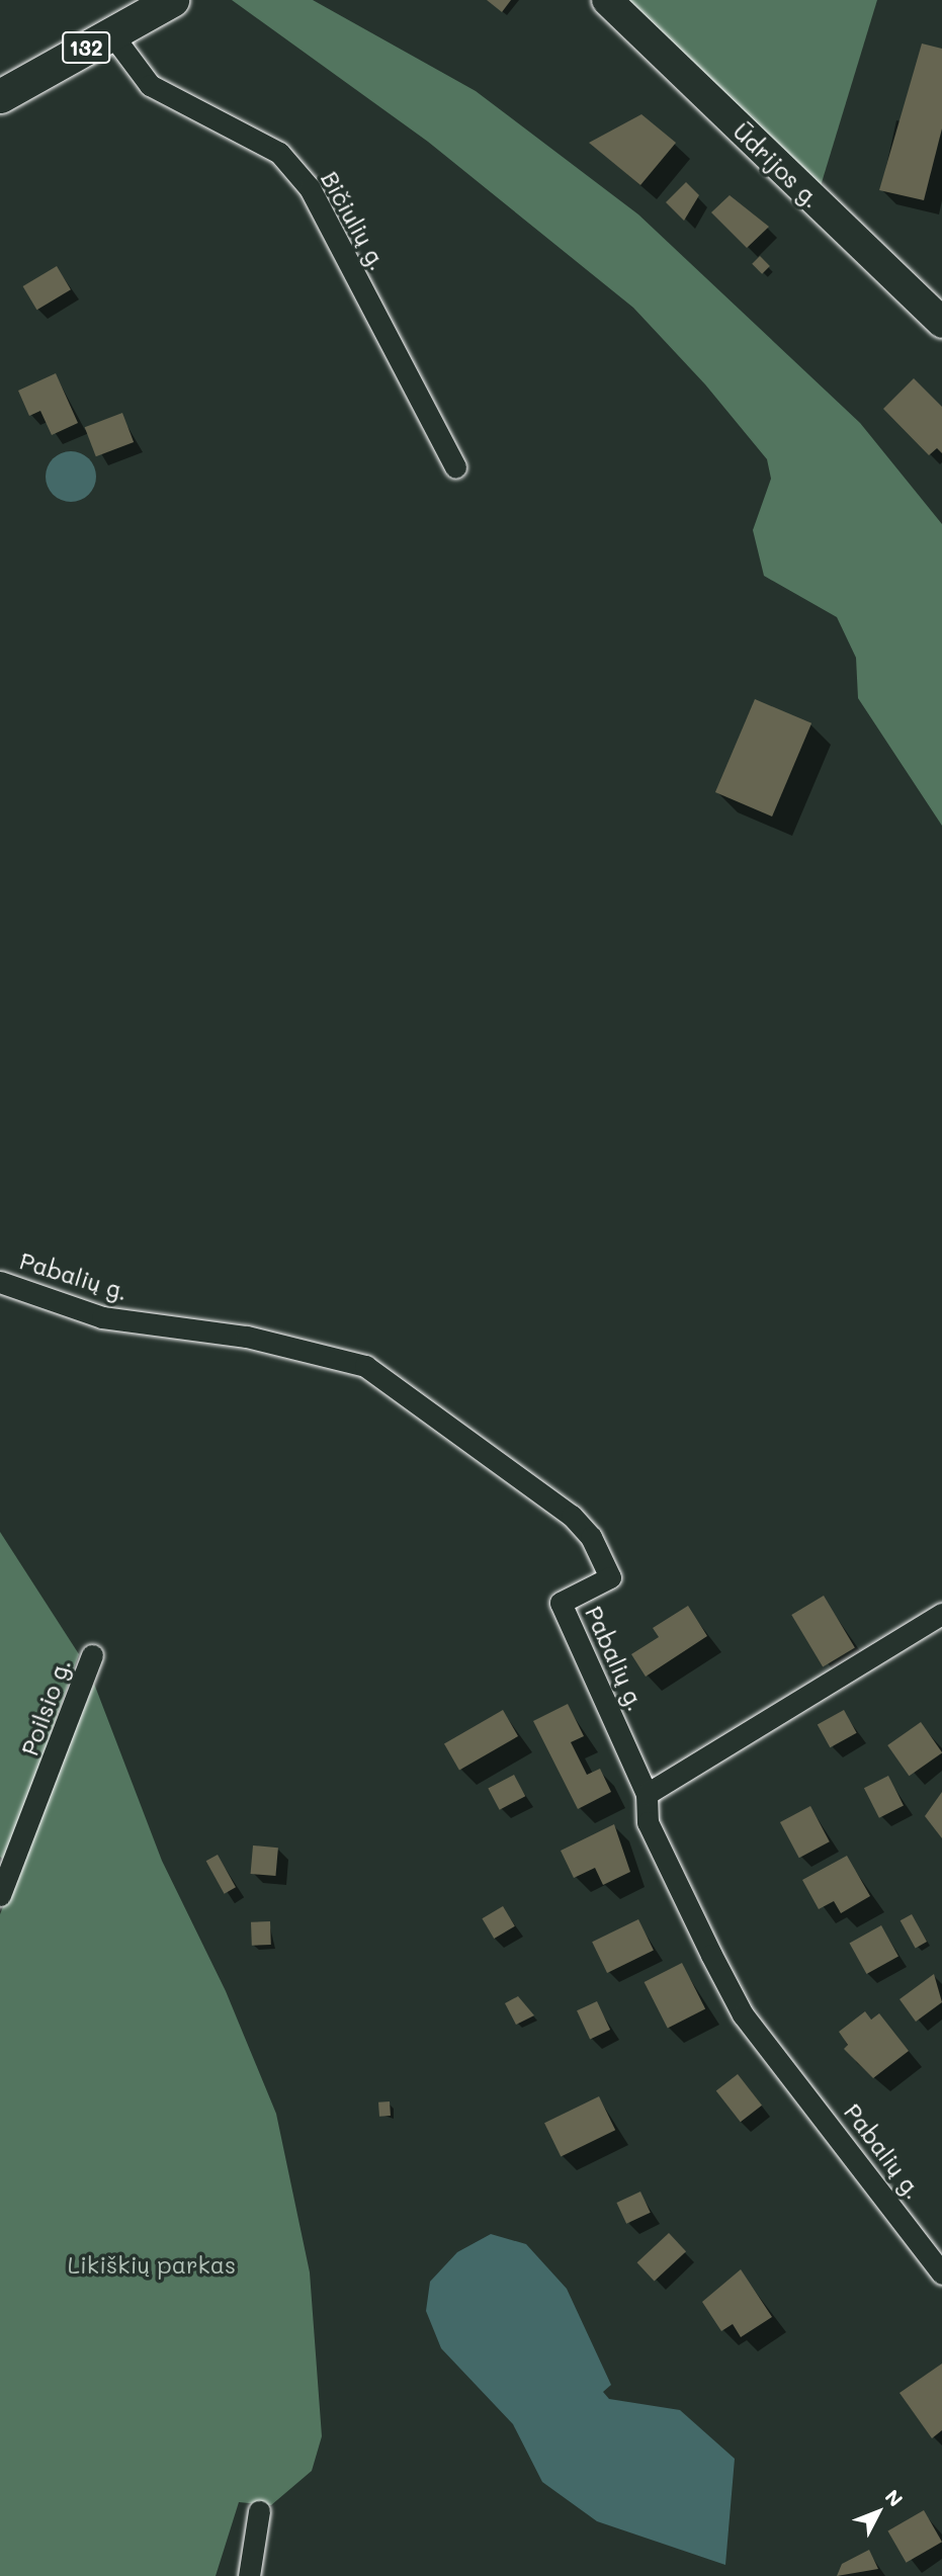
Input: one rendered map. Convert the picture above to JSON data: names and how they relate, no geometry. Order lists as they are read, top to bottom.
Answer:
{
  "streets": {
    "main road": ["132", "Ūdrijos g."],
    "street": ["Bičiulių g.", "Pabalių g.", "Poilsio g."]
  },
  "crossings": [
    ["132", "Bičiulių g."]
  ],
  "parks": ["Likiškių parkas"],
  "north": "top right"
}
